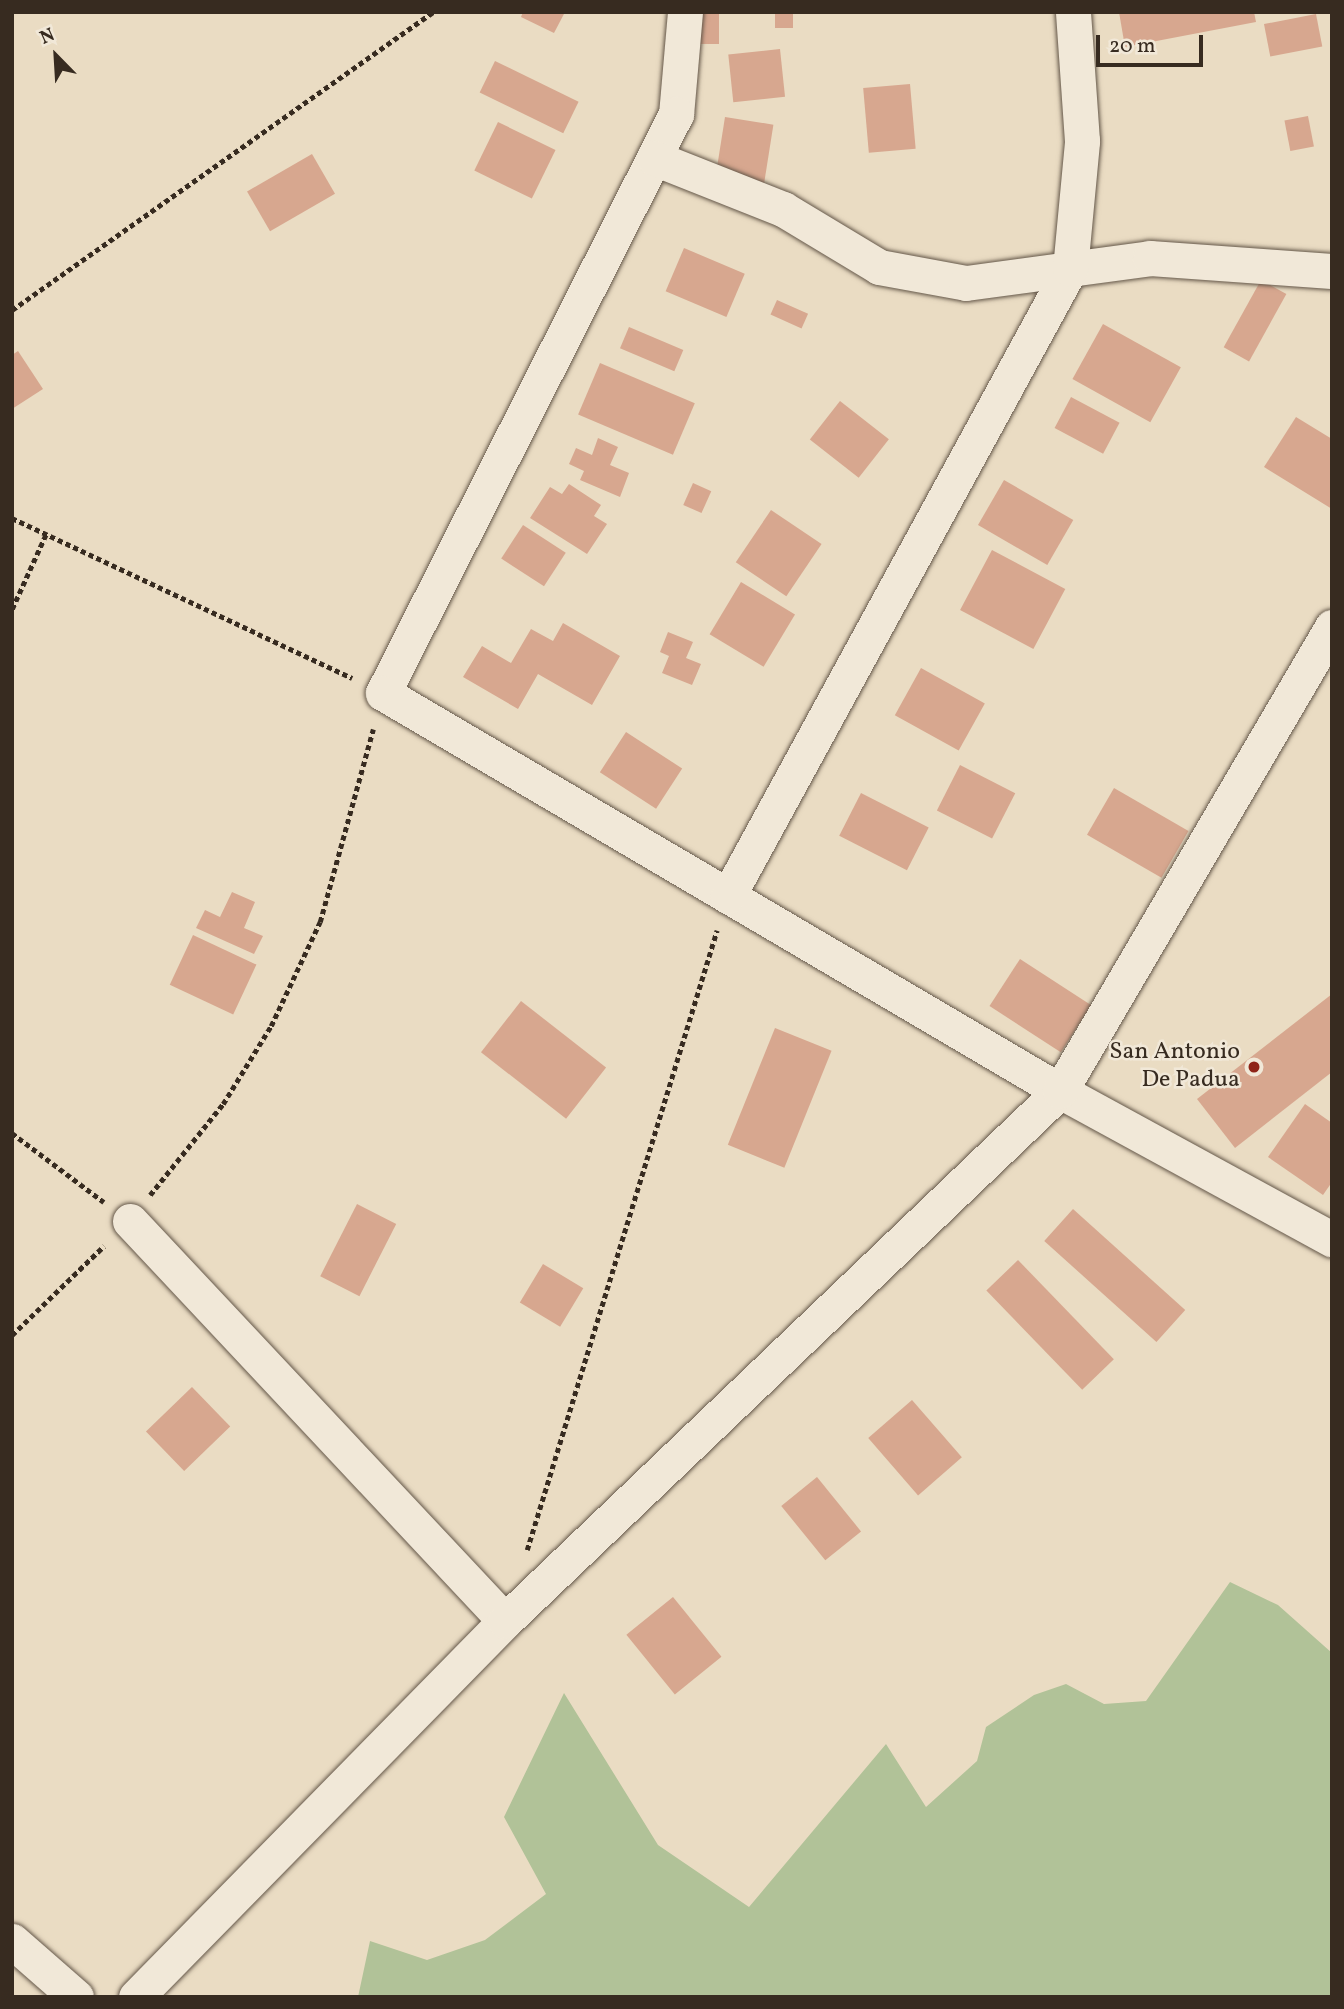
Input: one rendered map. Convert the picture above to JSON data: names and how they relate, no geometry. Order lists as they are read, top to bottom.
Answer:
{
  "places": ["San Antonio De Padua"],
  "scale_bar": "20 m",
  "north": "top left"
}
